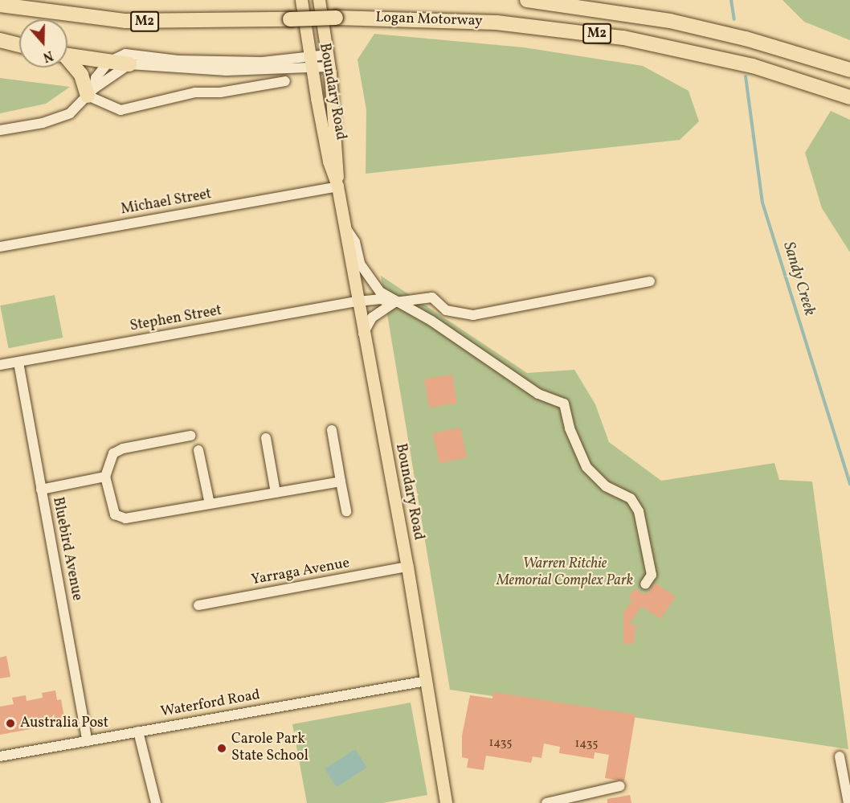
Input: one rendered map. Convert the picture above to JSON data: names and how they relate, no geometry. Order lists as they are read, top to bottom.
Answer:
{
  "streets": {
    "highway": ["Logan Motorway", "M2"],
    "main road": ["Boundary Road"],
    "street": [
      "Michael Street",
      "Stephen Street",
      "Bluebird Avenue",
      "Yarraga Avenue",
      "Waterford Road"
    ]
  },
  "crossings": [
    ["Boundary Road", "Michael Street"],
    ["Boundary Road", "Stephen Street"],
    ["Boundary Road", "Yarraga Avenue"],
    ["Boundary Road", "Waterford Road"],
    ["Stephen Street", "Bluebird Avenue"],
    ["Bluebird Avenue", "Waterford Road"]
  ],
  "water": ["Sandy Creek"],
  "parks": ["Warren Ritchie Memorial Complex Park"],
  "places": ["Australia Post", "Carole Park State School"],
  "house_numbers": ["1435", "1435"],
  "north": "bottom"
}
